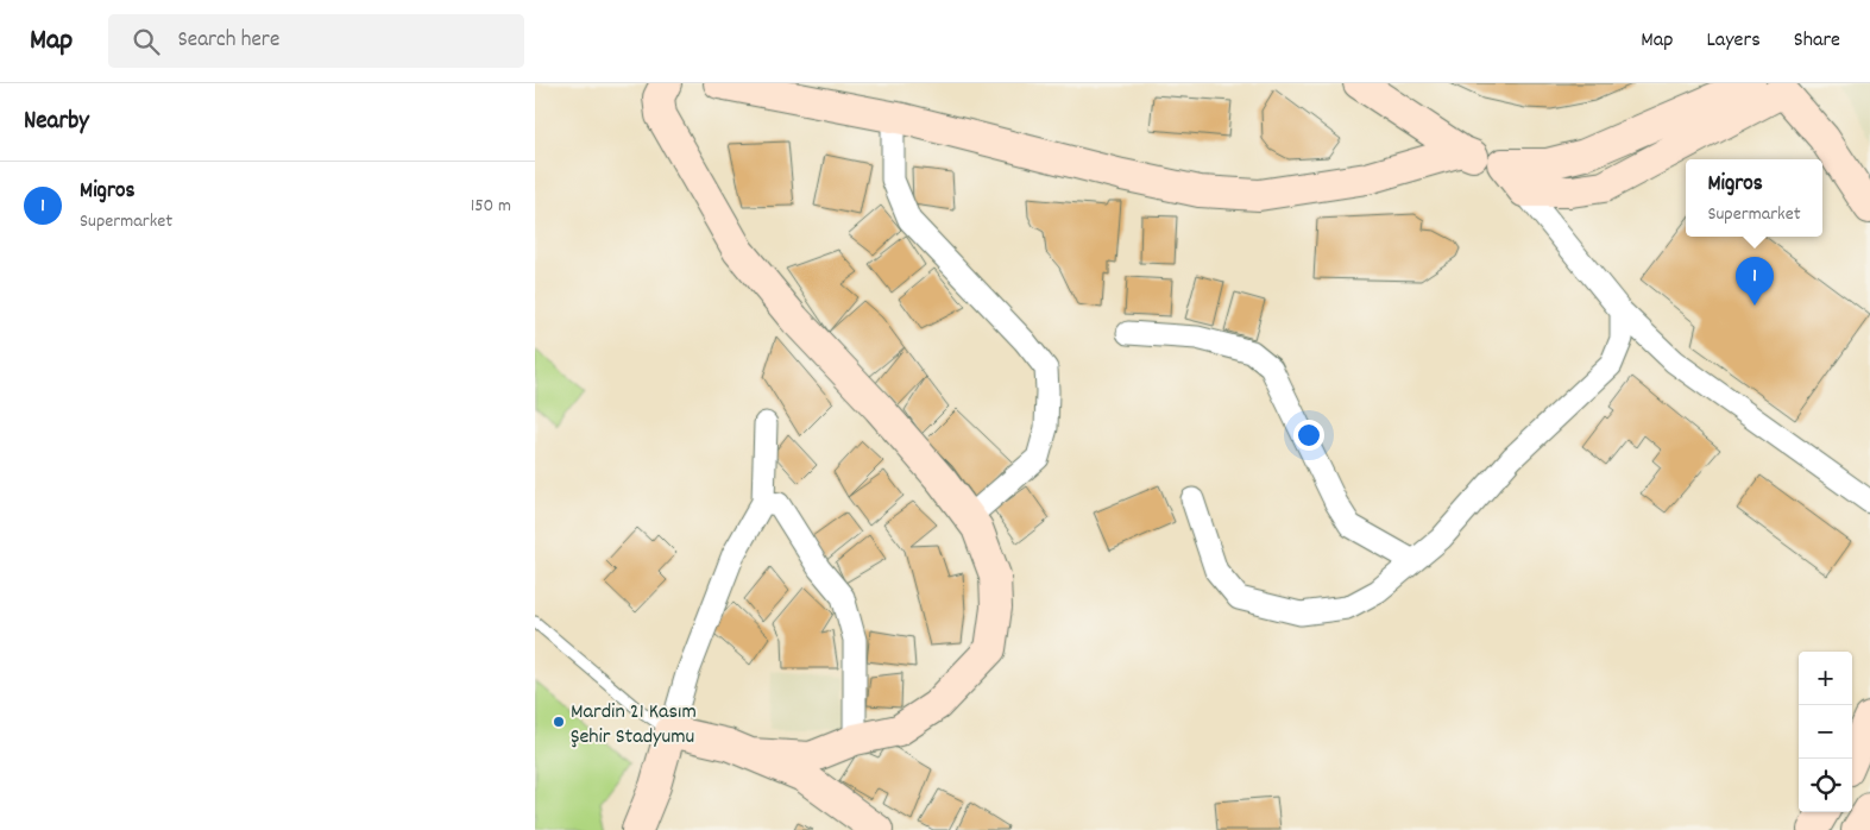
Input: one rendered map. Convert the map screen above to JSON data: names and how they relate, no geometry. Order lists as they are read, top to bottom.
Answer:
{
  "places": ["Mardin 21 Kasım Şehir Stadyumu"],
  "page": {
    "header": "Map",
    "search": "Search here",
    "nav": ["Map", "Layers", "Share"],
    "heading": "Nearby",
    "popup": ["Migros", "Supermarket"],
    "list": [
      {
        "mark": "1",
        "name": "Migros",
        "note": "Supermarket",
        "value": "150 m"
      }
    ],
    "pins": "1",
    "map_buttons": ["+", "−"]
  }
}
